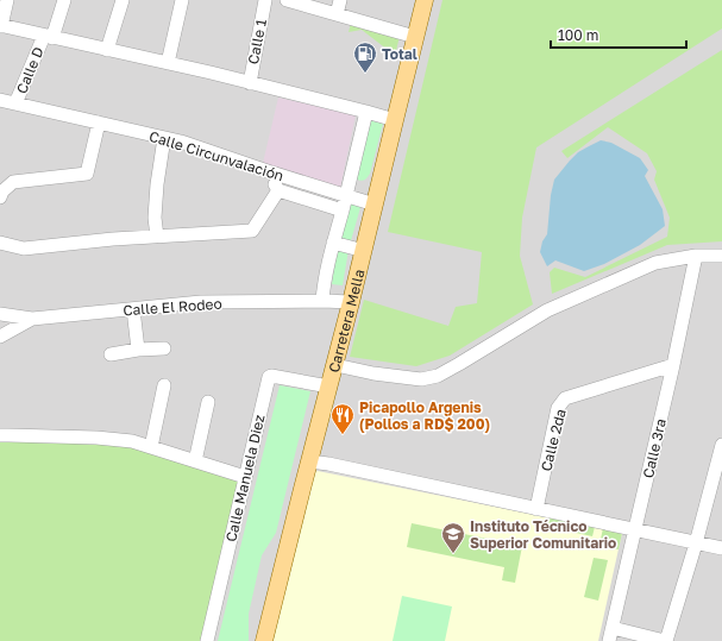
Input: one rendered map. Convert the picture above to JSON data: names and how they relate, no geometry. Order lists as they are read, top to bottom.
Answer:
{
  "streets": {
    "main road": ["Carretera Mella"],
    "street": [
      "Calle 1",
      "Calle D",
      "Calle Circunvalación",
      "Calle El Rodeo",
      "Calle 2da",
      "Calle 3ra",
      "Calle Manuela Diez"
    ]
  },
  "crossings": [
    ["Calle D", "Calle Circunvalación"],
    ["Calle Circunvalación", "Carretera Mella"],
    ["Calle El Rodeo", "Carretera Mella"],
    ["Carretera Mella", "Calle Manuela Diez"],
    ["Calle 2da", "Calle 3ra"]
  ],
  "places": {
    "fuel station": ["Total"],
    "restaurant": ["Picapollo Argenis (Pollos a RD$ 200)"],
    "school or university": ["Instituto Técnico Superior Comunitario"]
  },
  "scale_bar": "100 m"
}
